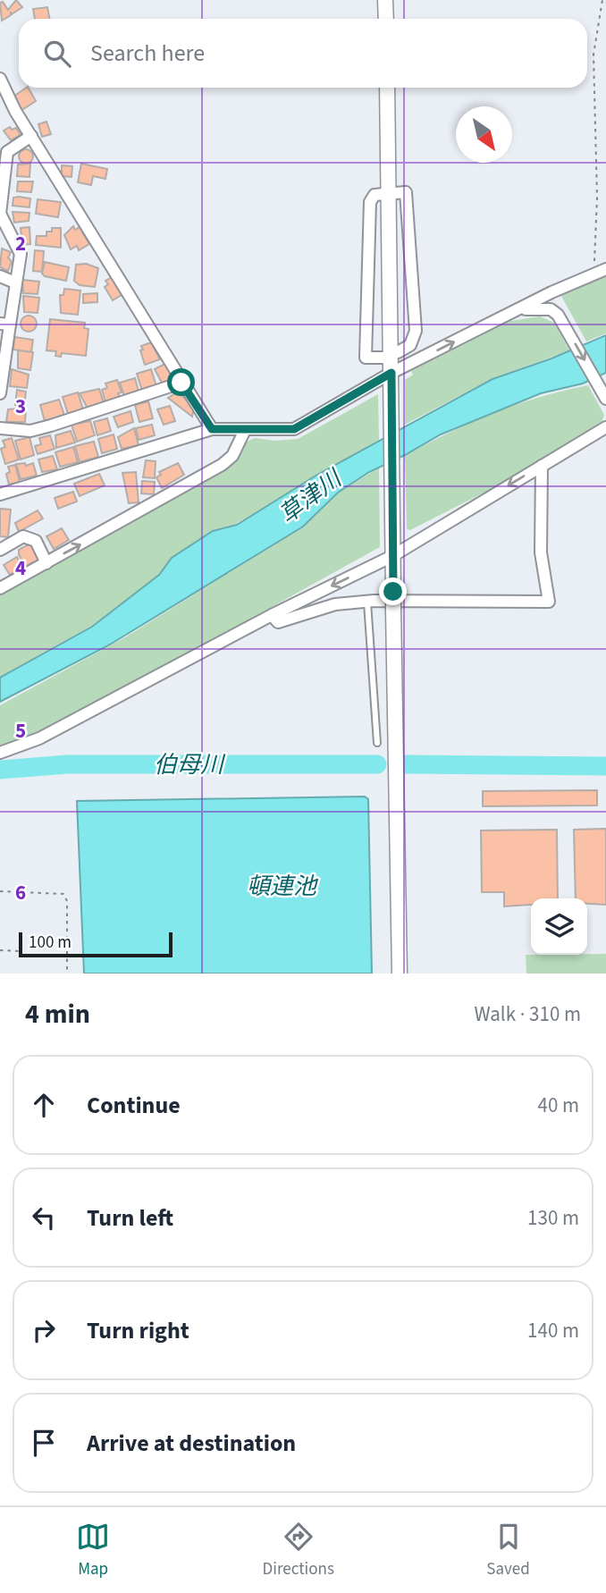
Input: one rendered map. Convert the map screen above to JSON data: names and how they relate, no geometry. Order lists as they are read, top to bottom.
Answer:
{
  "water": ["草津川", "伯母川", "頓連池"],
  "scale_bar": "100 m",
  "north": "bottom right",
  "page": {
    "search": "Search here",
    "scale": "100 m",
    "heading": ["4 min", "Walk · 310 m"],
    "list": [
      ["Continue", "40 m"],
      ["Turn left", "130 m"],
      ["Turn right", "140 m"],
      "Arrive at destination"
    ],
    "nav": ["Map", "Directions", "Saved"]
  },
  "grid": {
    "rows": [
      "2",
      "3",
      "4",
      "5",
      "6"
    ]
  }
}
